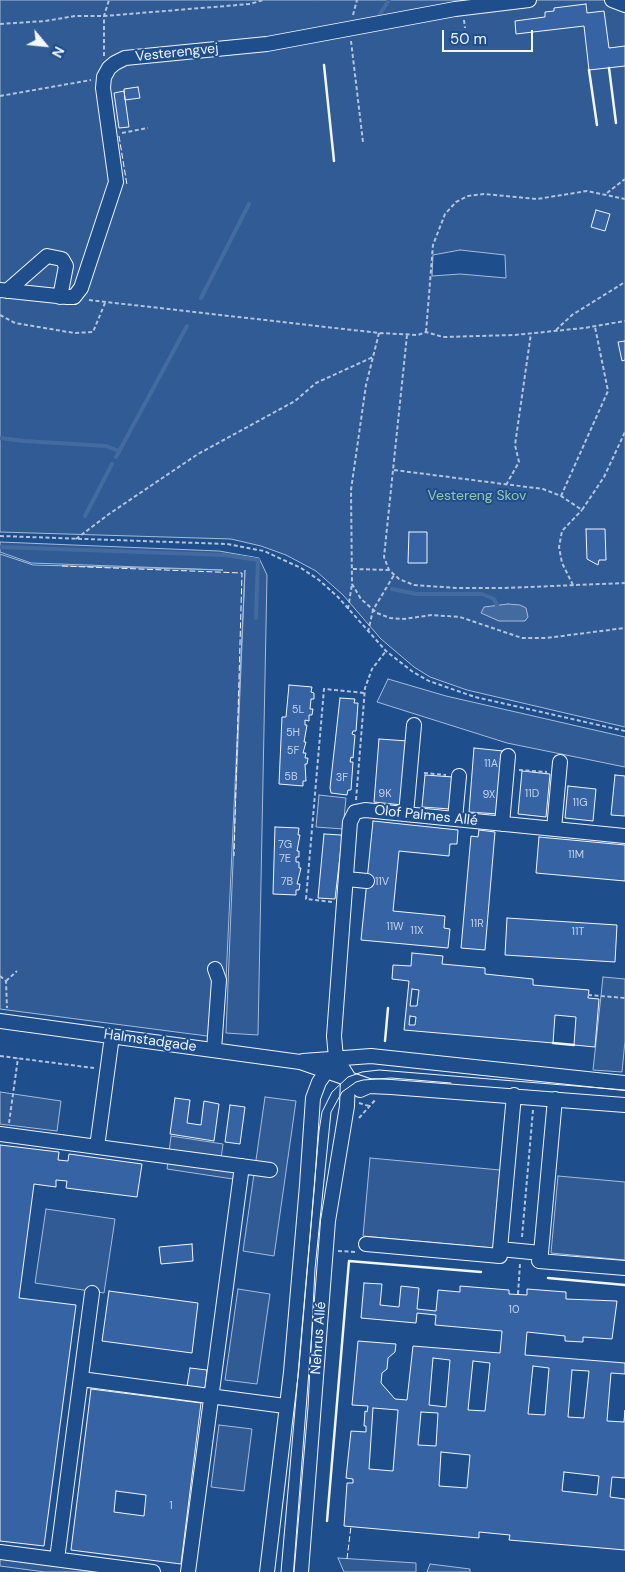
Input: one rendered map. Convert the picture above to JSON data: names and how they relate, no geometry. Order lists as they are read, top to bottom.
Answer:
{
  "streets": {
    "street": [
      "Vesterengvej",
      "Olof Palmes Allé",
      "Halmstadgade",
      "Nehrus Allé"
    ]
  },
  "crossings": [
    ["Olof Palmes Allé", "Halmstadgade"],
    ["Olof Palmes Allé", "Nehrus Allé"],
    ["Halmstadgade", "Nehrus Allé"]
  ],
  "parks": ["Vestereng Skov"],
  "house_numbers": [
    "5L",
    "5H",
    "5F",
    "11A",
    "5B",
    "3F",
    "9K",
    "11D",
    "9X",
    "11G",
    "7G",
    "11M",
    "7E",
    "7B",
    "11V",
    "11R",
    "11W",
    "11X",
    "11T",
    "10",
    "1"
  ],
  "scale_bar": "50 m",
  "north": "bottom right"
}
